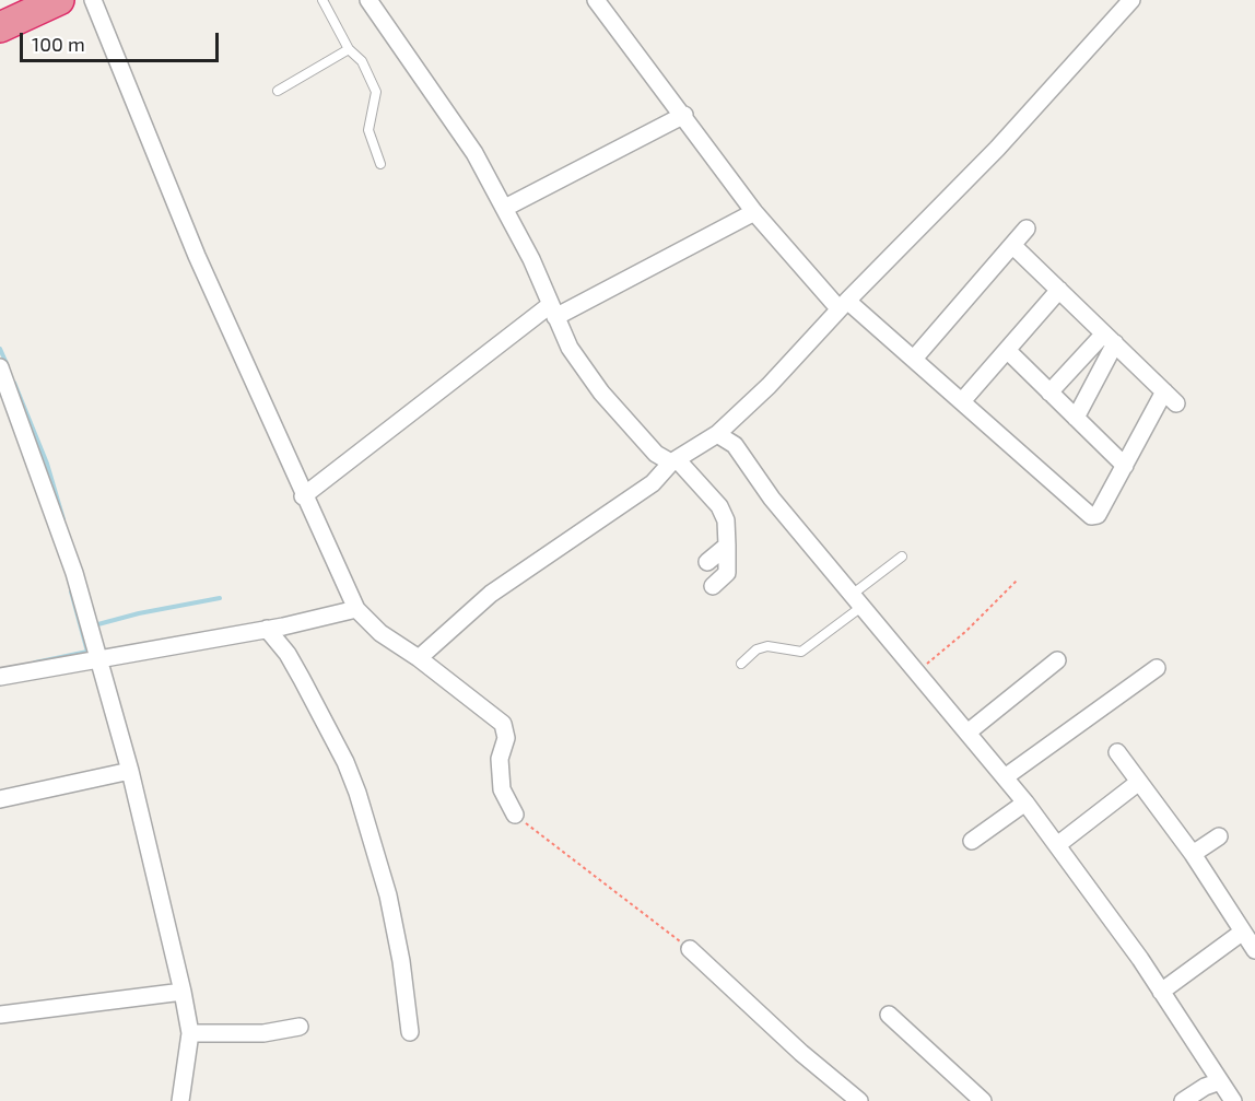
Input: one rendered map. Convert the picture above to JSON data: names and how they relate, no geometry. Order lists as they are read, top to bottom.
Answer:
{
  "scale_bar": "100 m"
}
